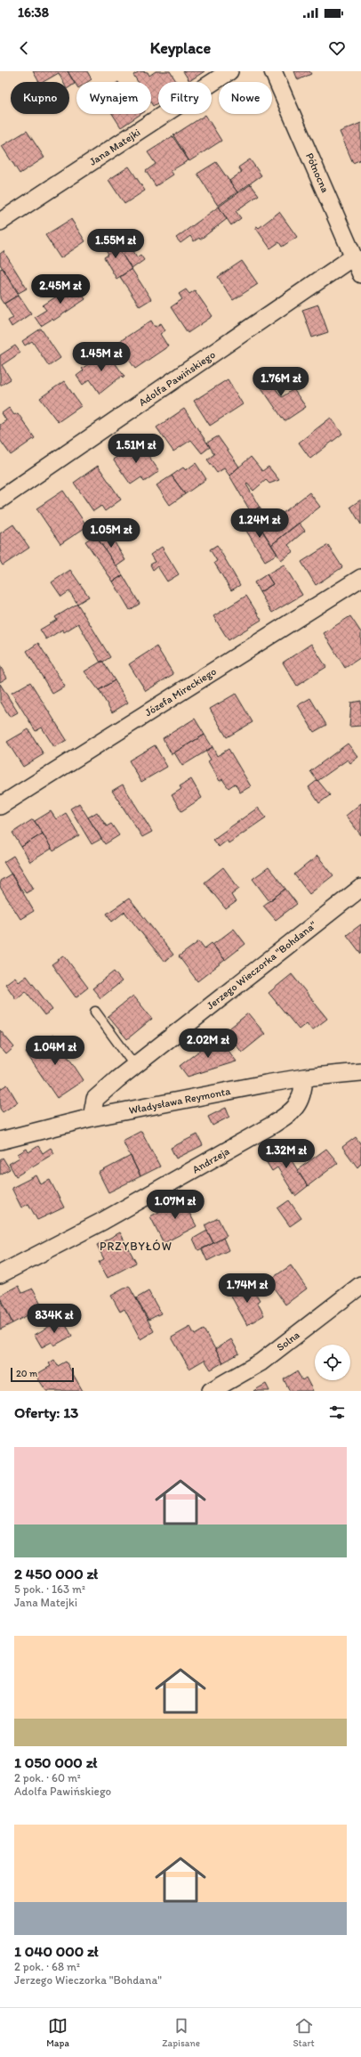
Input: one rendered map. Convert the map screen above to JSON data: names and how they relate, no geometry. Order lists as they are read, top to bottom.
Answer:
{
  "streets": {
    "street": [
      "Jana Matejki",
      "Północna",
      "Adolfa Pawińskiego",
      "Józefa Mireckiego",
      "Jerzego Wieczorka \"Bohdana\"",
      "Władysława Reymonta",
      "Andrzeja",
      "Solna"
    ]
  },
  "crossings": [
    ["Północna", "Adolfa Pawińskiego"],
    ["Jerzego Wieczorka \"Bohdana\"", "Władysława Reymonta"],
    ["Władysława Reymonta", "Andrzeja"]
  ],
  "districts": ["PRZYBYŁÓW"],
  "scale_bar": "20 m",
  "page": {
    "status": "16:38",
    "header": "Keyplace",
    "chip": [
      "Kupno",
      "Wynajem",
      "Filtry",
      "Nowe"
    ],
    "price": [
      "1.55M zł",
      "2.45M zł",
      "1.45M zł",
      "1.76M zł",
      "1.51M zł",
      "1.24M zł",
      "1.05M zł",
      "2.02M zł",
      "1.04M zł",
      "1.32M zł",
      "1.07M zł",
      "1.74M zł",
      "834K zł"
    ],
    "scale": "20 m",
    "heading": "Oferty: 13",
    "list": [
      {
        "name": "2 450 000 zł",
        "note": "5 pok. · 163 m² · Jana Matejki"
      },
      {
        "name": "1 050 000 zł",
        "note": "2 pok. · 60 m² · Adolfa Pawińskiego"
      },
      {
        "name": "1 040 000 zł",
        "note": "2 pok. · 68 m² · Jerzego Wieczorka \"Bohdana\""
      }
    ],
    "tabs": ["Mapa", "Zapisane", "Start"]
  }
}
